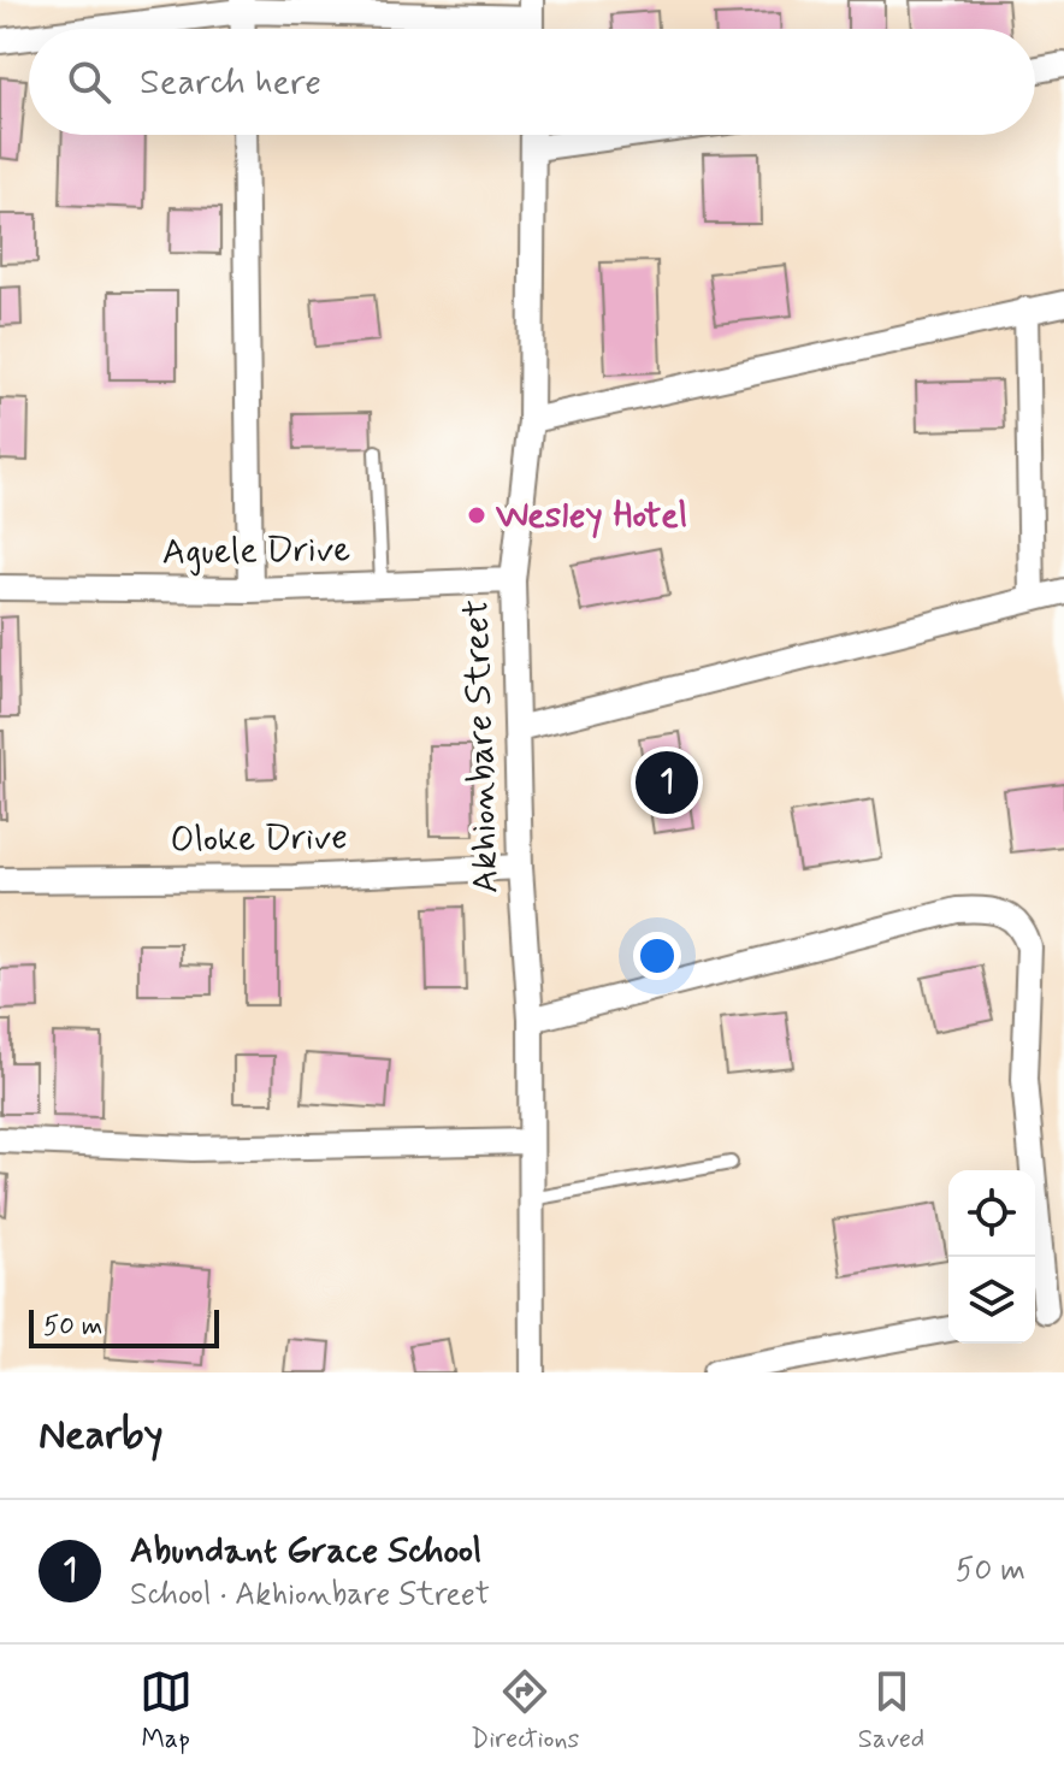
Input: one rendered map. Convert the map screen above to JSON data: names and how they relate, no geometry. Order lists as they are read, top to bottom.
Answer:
{
  "streets": {
    "street": ["Aguele Drive", "Akhionbare Street", "Oloke Drive"]
  },
  "crossings": [
    ["Aguele Drive", "Akhionbare Street"],
    ["Akhionbare Street", "Oloke Drive"]
  ],
  "places": ["Wesley Hotel"],
  "scale_bar": "50 m",
  "page": {
    "search": "Search here",
    "pins": "1",
    "scale": "50 m",
    "heading": "Nearby",
    "list": [
      {
        "mark": "1",
        "name": "Abundant Grace School",
        "note": "School · Akhionbare Street",
        "value": "50 m"
      }
    ],
    "nav": ["Map", "Directions", "Saved"]
  }
}
